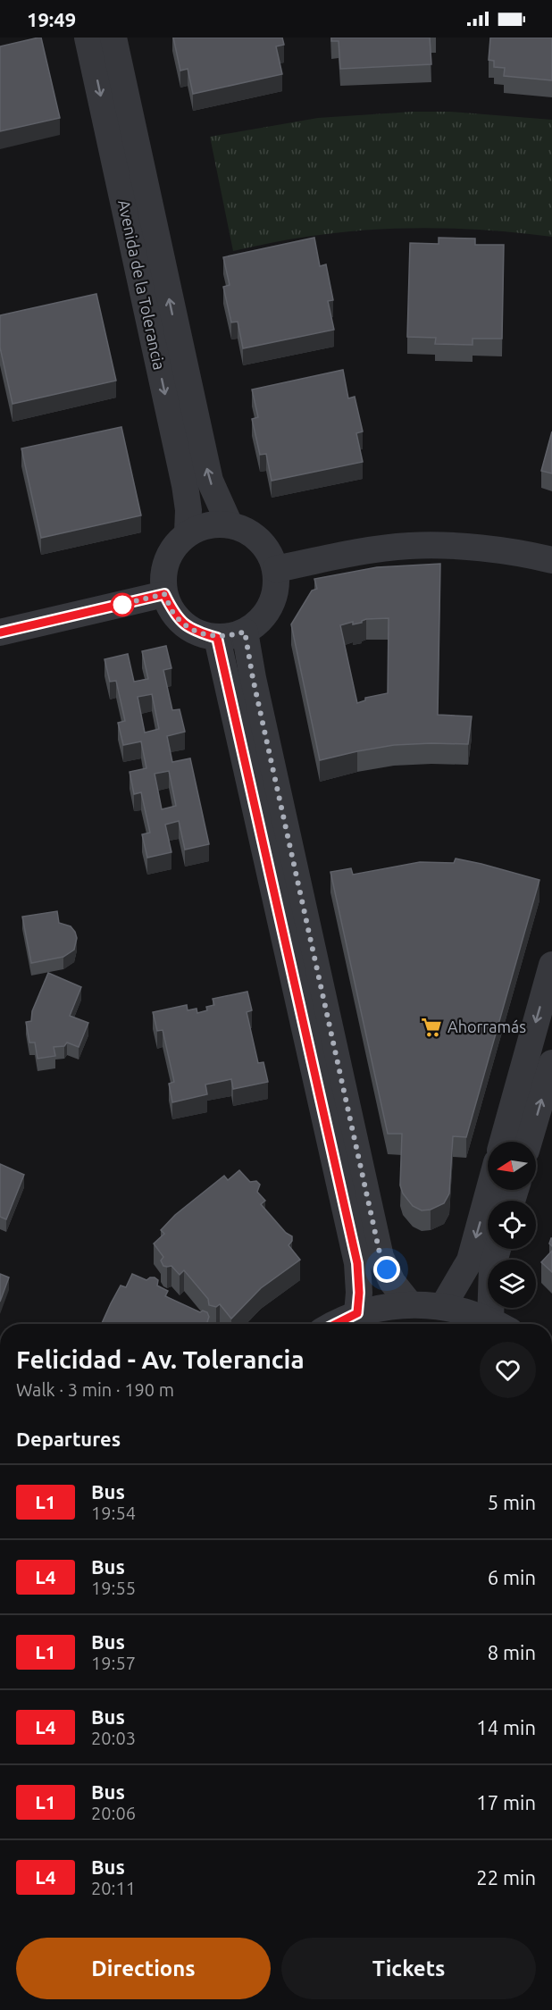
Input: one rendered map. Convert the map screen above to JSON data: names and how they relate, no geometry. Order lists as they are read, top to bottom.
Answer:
{
  "streets": {
    "street": ["Avenida de la Tolerancia"]
  },
  "places": {
    "supermarket": ["Ahorramás"]
  },
  "lines": ["bus line L1"],
  "north": "left",
  "page": {
    "status": "19:49",
    "heading": [
      ["Felicidad - Av. Tolerancia", "Walk · 3 min · 190 m"],
      "Departures"
    ],
    "list": [
      {
        "mark": "L1",
        "name": "Bus",
        "note": "19:54",
        "value": "5 min"
      },
      {
        "mark": "L4",
        "name": "Bus",
        "note": "19:55",
        "value": "6 min"
      },
      {
        "mark": "L1",
        "name": "Bus",
        "note": "19:57",
        "value": "8 min"
      },
      {
        "mark": "L4",
        "name": "Bus",
        "note": "20:03",
        "value": "14 min"
      },
      {
        "mark": "L1",
        "name": "Bus",
        "note": "20:06",
        "value": "17 min"
      },
      {
        "mark": "L4",
        "name": "Bus",
        "note": "20:11",
        "value": "22 min"
      }
    ],
    "buttons": ["Directions", "Tickets"]
  }
}
